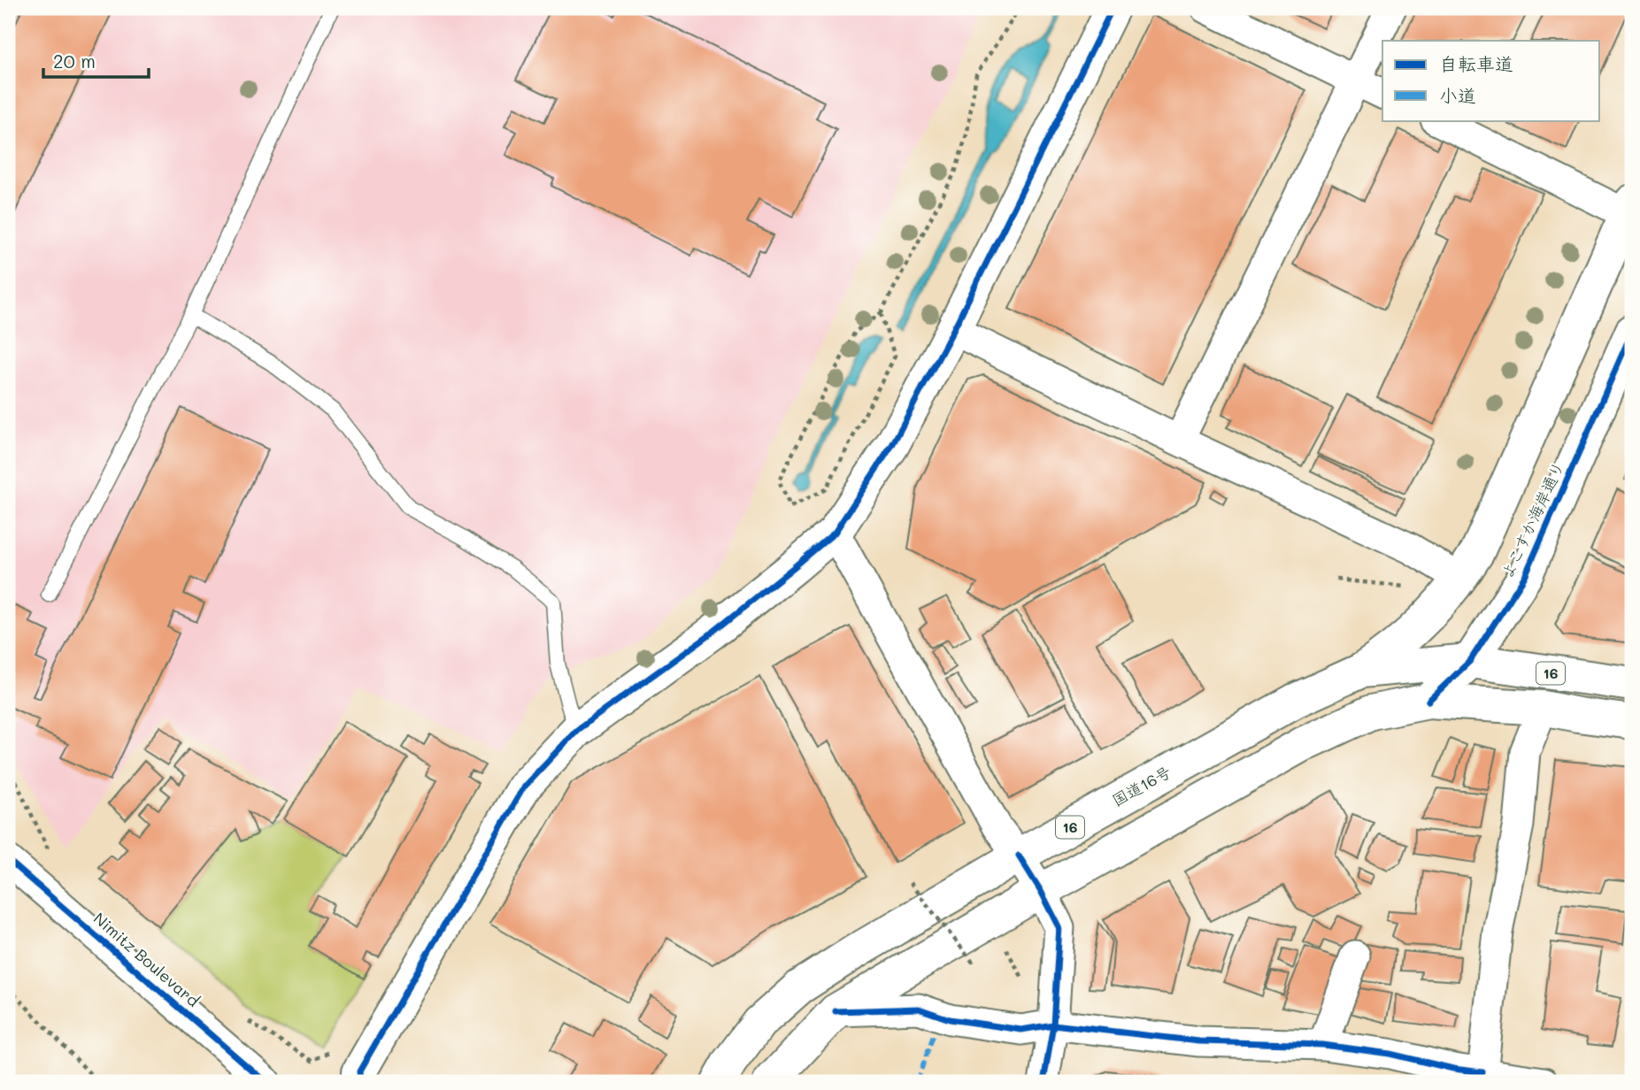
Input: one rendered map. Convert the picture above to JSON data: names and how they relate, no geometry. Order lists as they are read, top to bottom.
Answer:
{
  "streets": {
    "main road": ["よこすか海岸通り", "16", "国道16号"],
    "street": ["Nimitz Boulevard"]
  },
  "crossings": [
    ["よこすか海岸通り", "国道16号"]
  ],
  "legend": ["自転車道", "小道"],
  "scale_bar": "20 m"
}
